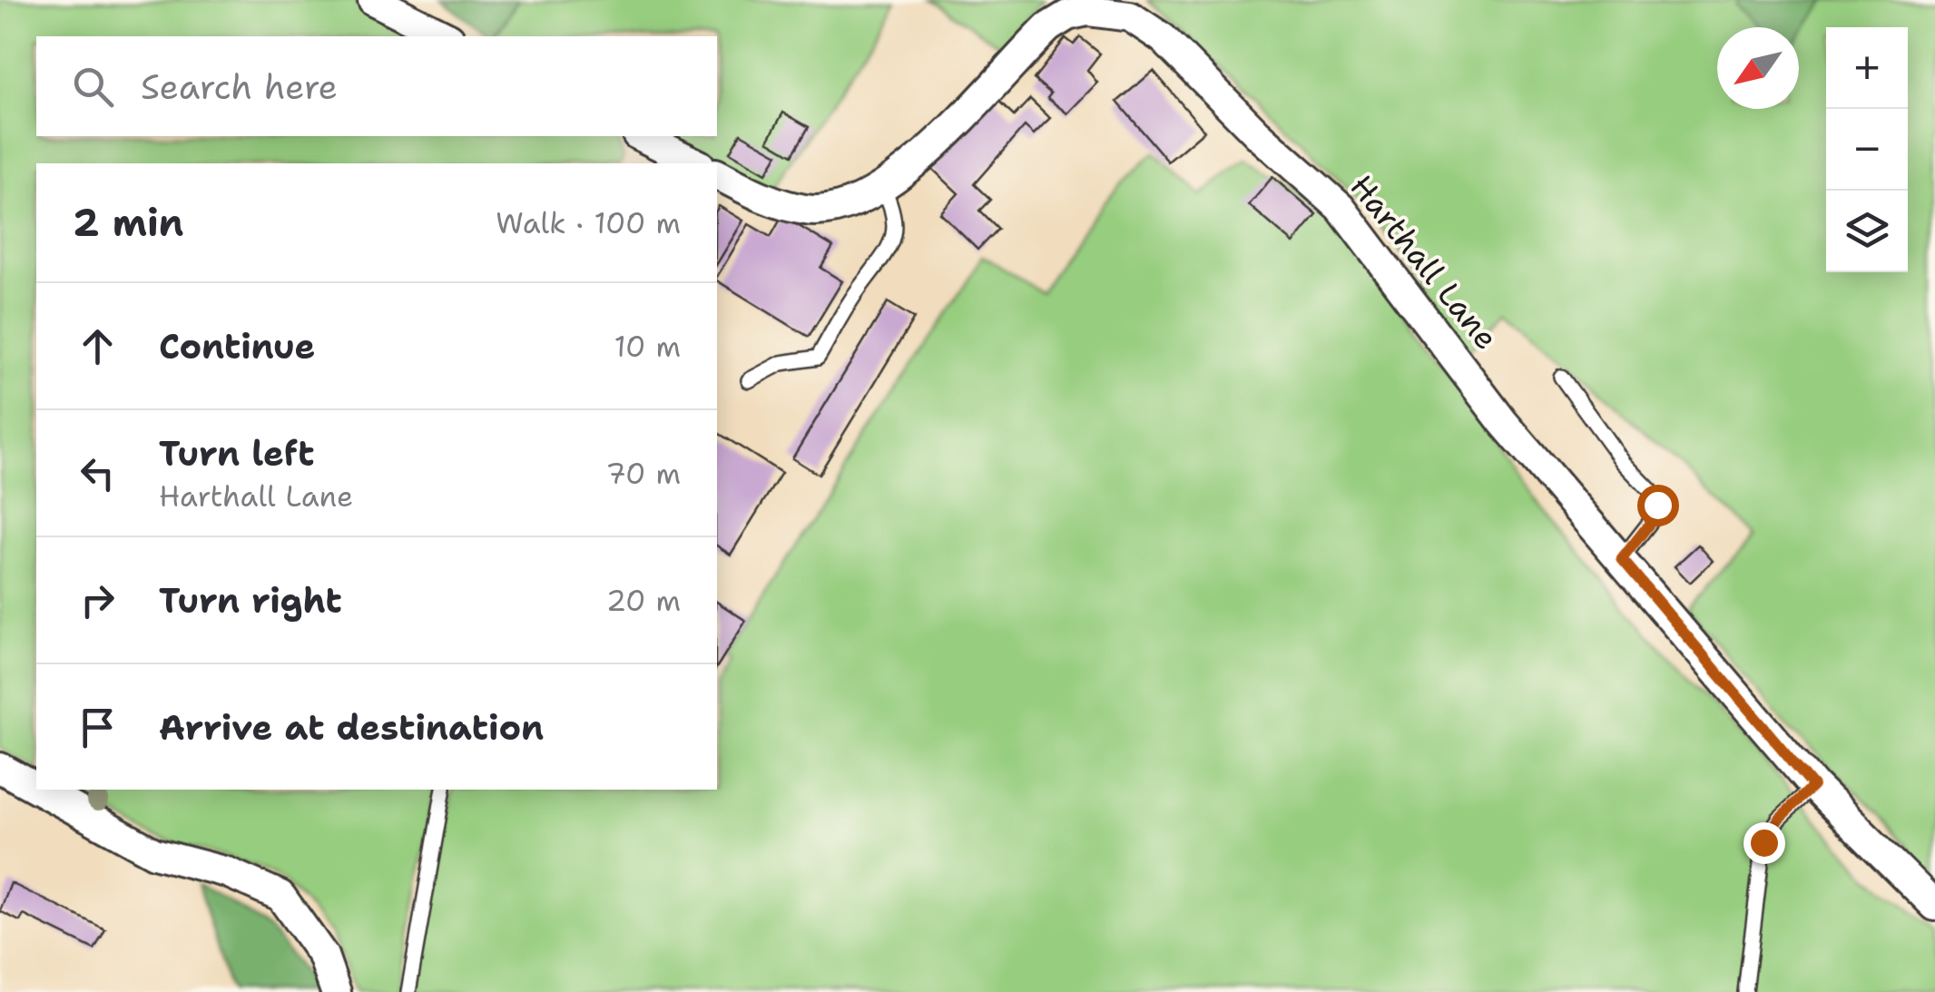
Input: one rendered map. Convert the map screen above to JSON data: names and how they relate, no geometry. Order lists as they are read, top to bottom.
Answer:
{
  "streets": {
    "street": ["Harthall Lane"]
  },
  "north": "bottom left",
  "page": {
    "map_buttons": ["+", "−"],
    "search": "Search here",
    "heading": ["2 min", "Walk · 100 m"],
    "list": [
      ["Continue", "10 m"],
      ["Turn left", "Harthall Lane", "70 m"],
      ["Turn right", "20 m"],
      "Arrive at destination"
    ]
  }
}
